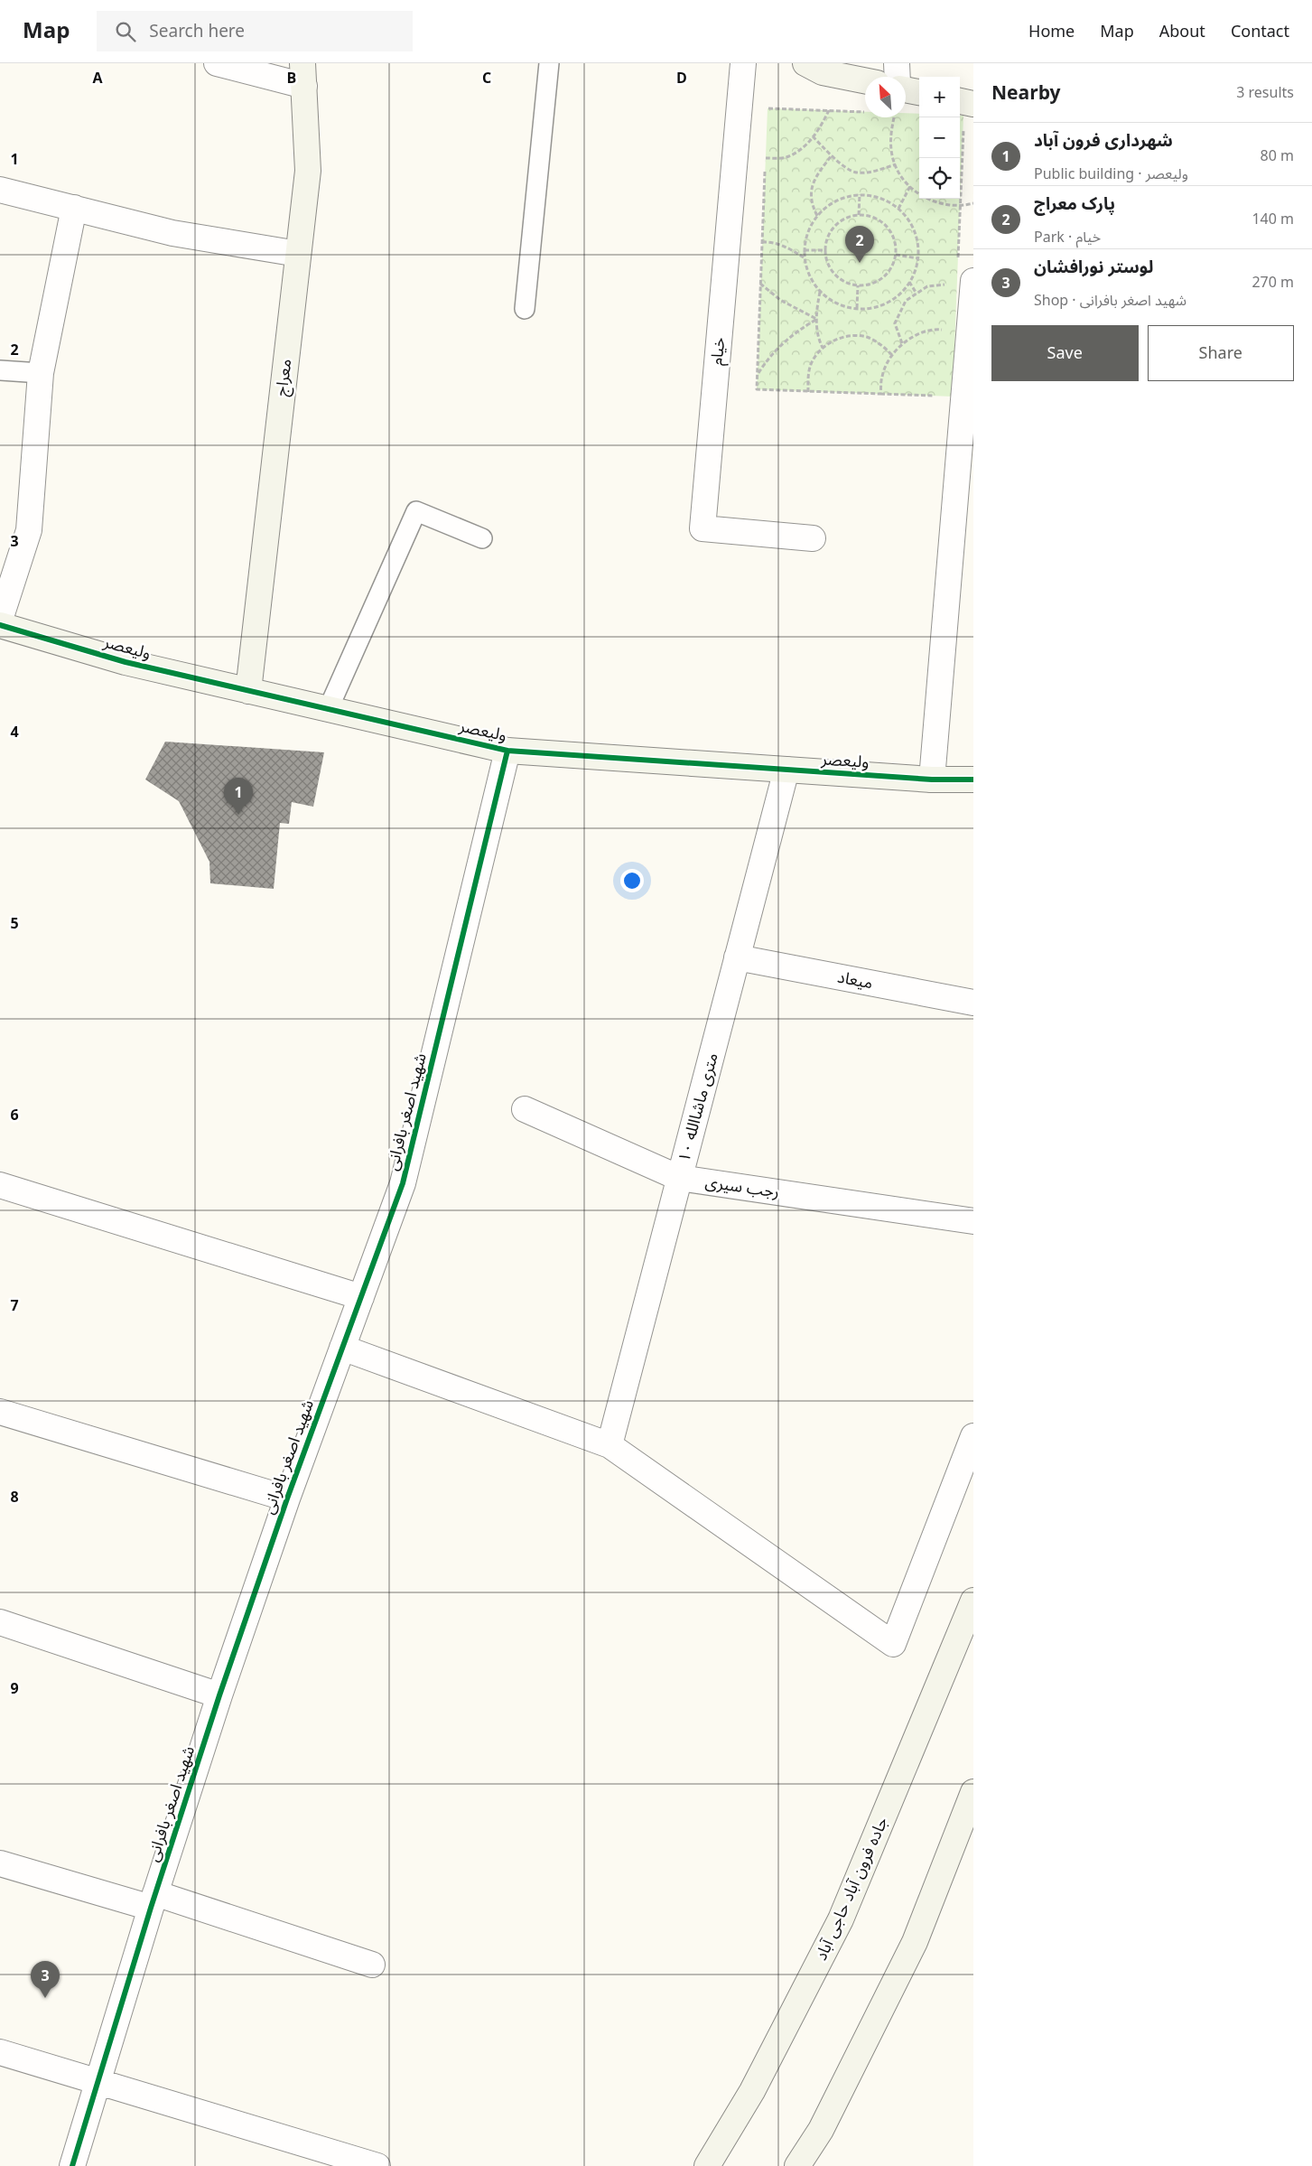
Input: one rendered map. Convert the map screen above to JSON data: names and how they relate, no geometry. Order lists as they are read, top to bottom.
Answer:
{
  "streets": {
    "street": [
      "خیام",
      "معراج",
      "ولیعصر",
      "میعاد",
      "۱۰ متری ماشاالله",
      "شهید اصغر بافرانی",
      "رجب سیری",
      "جاده فرون آباد حاجی آباد"
    ]
  },
  "crossings": [
    ["معراج", "ولیعصر"],
    ["ولیعصر", "۱۰ متری ماشاالله"],
    ["ولیعصر", "شهید اصغر بافرانی"],
    ["میعاد", "۱۰ متری ماشاالله"],
    ["۱۰ متری ماشاالله", "رجب سیری"]
  ],
  "north": "top left",
  "page": {
    "header": "Map",
    "search": "Search here",
    "nav": [
      "Home",
      "Map",
      "About",
      "Contact"
    ],
    "heading": ["Nearby", "3 results"],
    "map_buttons": ["+", "−"],
    "list": [
      {
        "mark": "1",
        "name": "شهرداری فرون آباد",
        "note": "Public building · ولیعصر",
        "value": "80 m"
      },
      {
        "mark": "2",
        "name": "پارک معراج",
        "note": "Park · خیام",
        "value": "140 m"
      },
      {
        "mark": "3",
        "name": "لوستر نورافشان",
        "note": "Shop · شهید اصغر بافرانی",
        "value": "270 m"
      }
    ],
    "pins": ["2", "1", "3"],
    "buttons": ["Save", "Share"]
  },
  "grid": {
    "columns": [
      "A",
      "B",
      "C",
      "D"
    ],
    "rows": [
      "1",
      "2",
      "3",
      "4",
      "5",
      "6",
      "7",
      "8",
      "9"
    ]
  }
}
